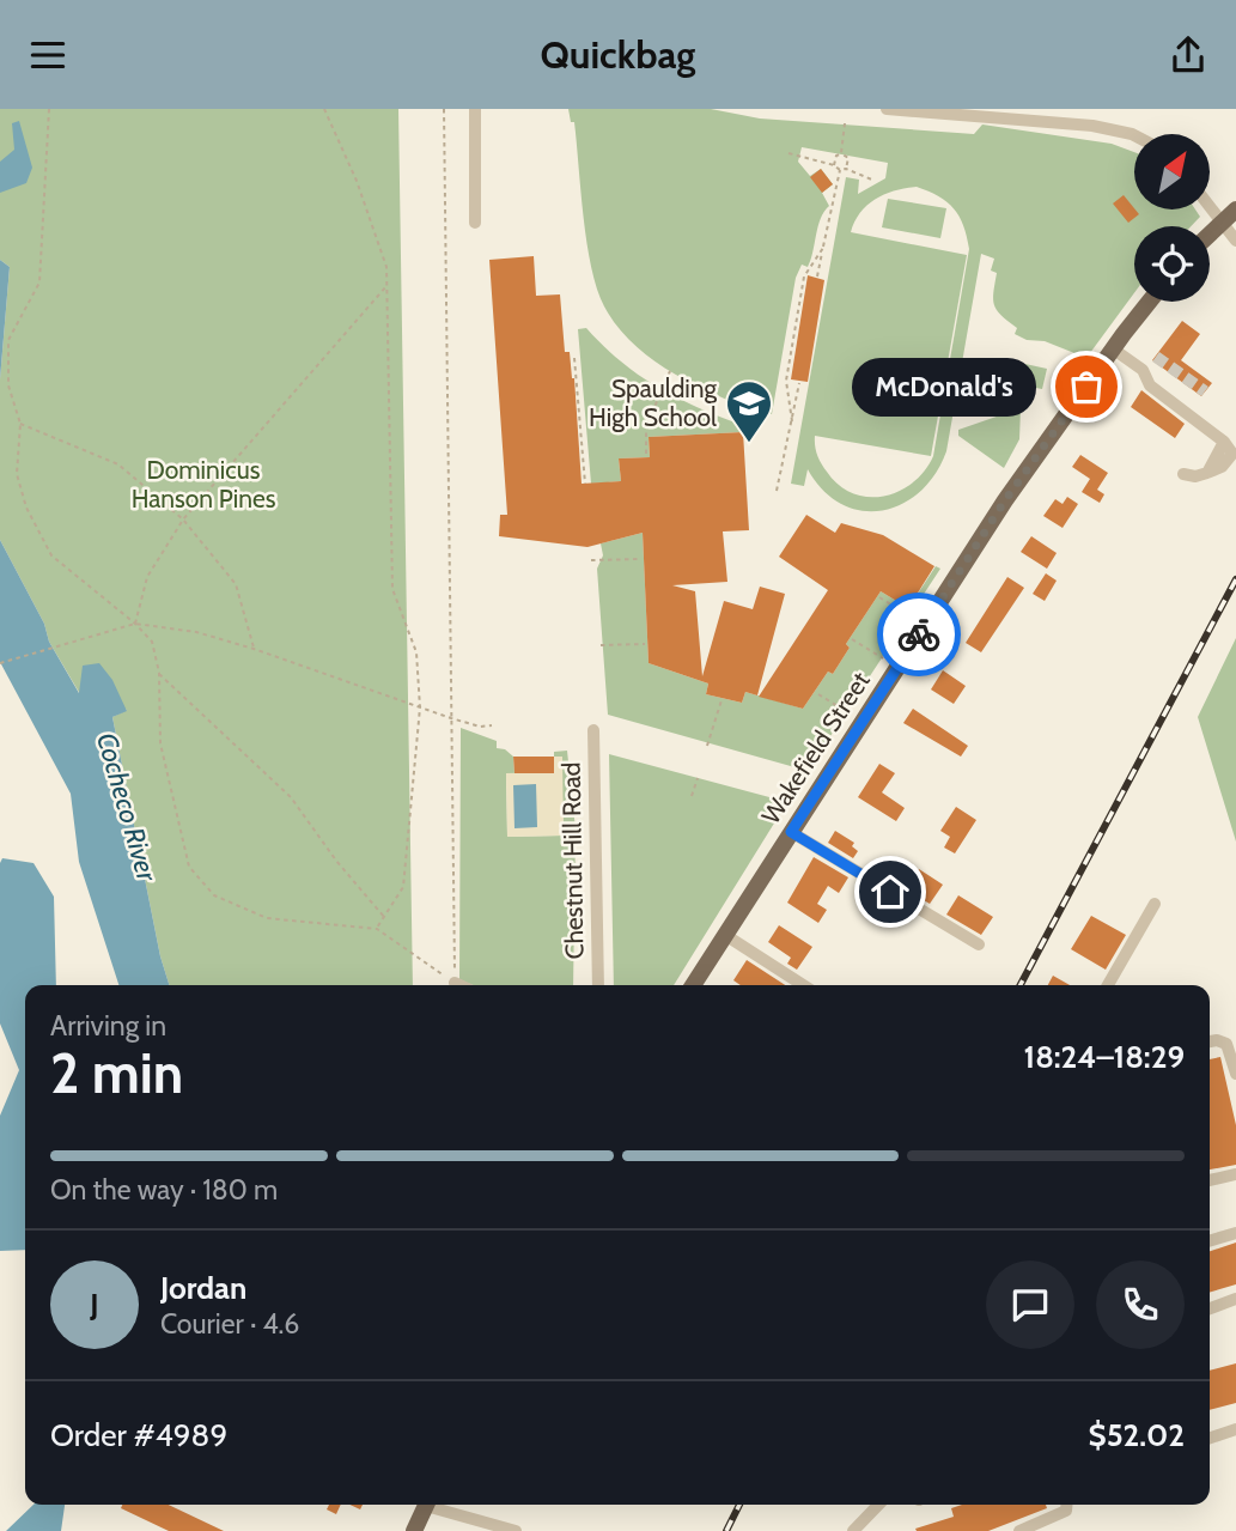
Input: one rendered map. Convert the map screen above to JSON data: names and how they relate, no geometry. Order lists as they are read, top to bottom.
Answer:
{
  "streets": {
    "main road": ["Wakefield Street"],
    "street": ["Chestnut Hill Road"]
  },
  "water": ["Cocheco River"],
  "parks": ["Dominicus Hanson Pines"],
  "places": {
    "other": ["McDonald's"],
    "school or university": ["Spaulding High School"]
  },
  "north": "top right",
  "page": {
    "header": "Quickbag",
    "bubble": "McDonald's",
    "heading": ["2 min", "Arriving in", "18:24–18:29"],
    "panel": [
      "Jordan",
      "Courier · 4.6",
      "Order #4989",
      "$52.02"
    ],
    "bar": "On the way · 180 m",
    "round": "J"
  }
}
